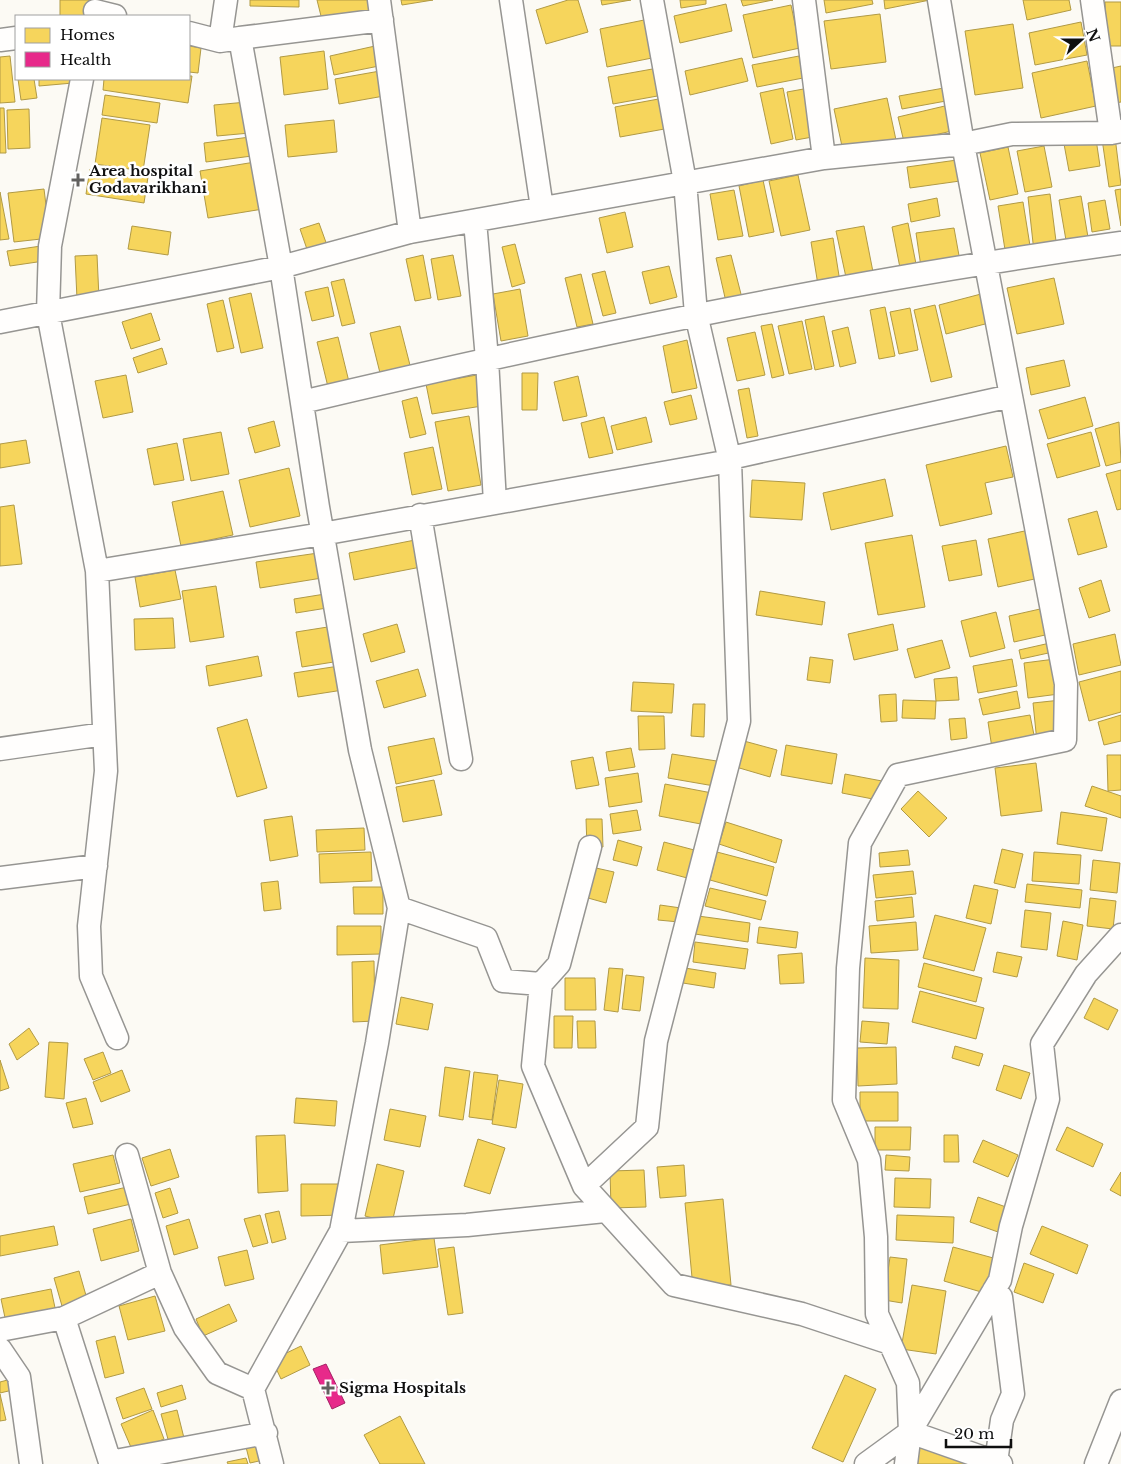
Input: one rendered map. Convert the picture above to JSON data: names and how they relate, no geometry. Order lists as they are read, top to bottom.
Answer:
{
  "places": {
    "health": ["Area hospital Godavarikhani", "Sigma Hospitals"]
  },
  "legend": ["Homes", "Health"],
  "scale_bar": "20 m",
  "north": "right"
}
